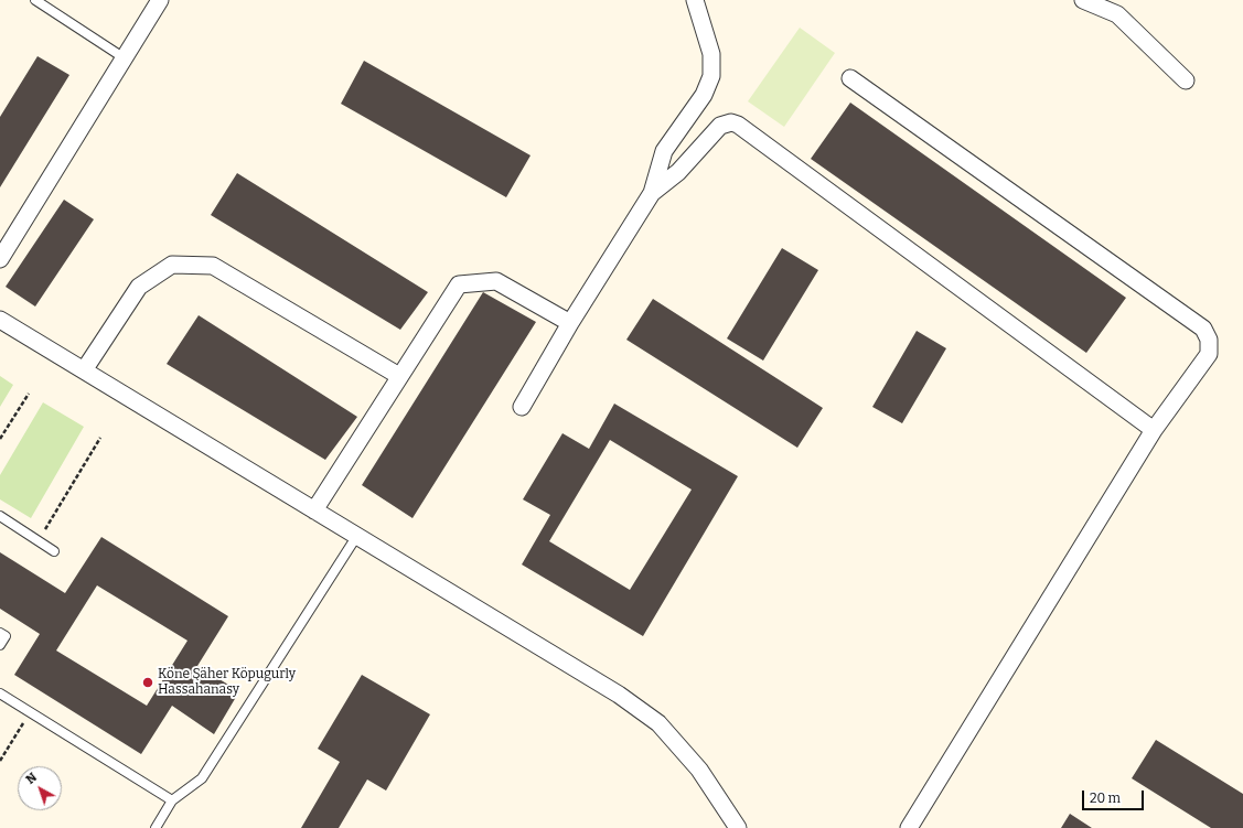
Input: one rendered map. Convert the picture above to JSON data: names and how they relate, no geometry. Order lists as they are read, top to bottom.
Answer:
{
  "places": ["Köne Şäher Köpugurly Hassahanasy"],
  "scale_bar": "20 m",
  "north": "top left"
}
